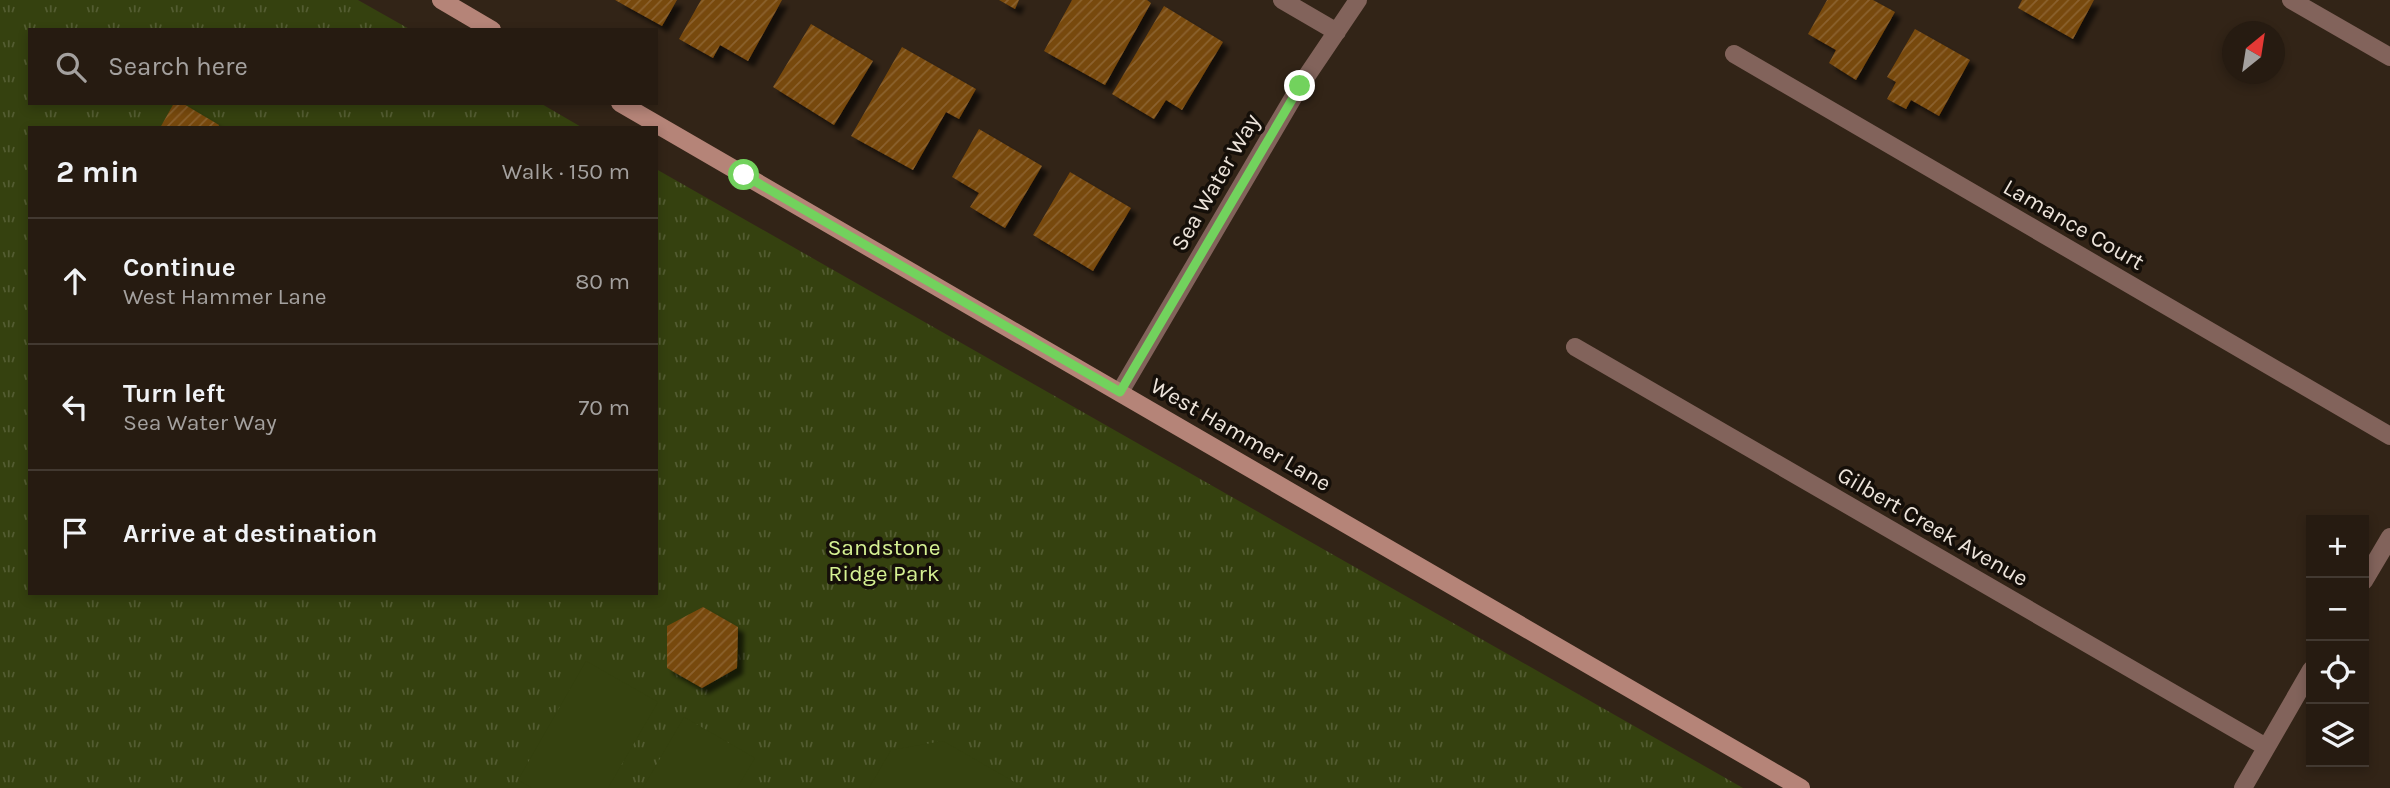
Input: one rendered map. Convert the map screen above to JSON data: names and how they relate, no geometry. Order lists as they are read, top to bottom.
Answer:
{
  "streets": {
    "street": [
      "Sea Water Way",
      "Lamance Court",
      "West Hammer Lane",
      "Gilbert Creek Avenue"
    ]
  },
  "crossings": [
    ["Sea Water Way", "West Hammer Lane"]
  ],
  "parks": ["Sandstone Ridge Park"],
  "north": "top right",
  "page": {
    "search": "Search here",
    "heading": ["2 min", "Walk · 150 m"],
    "list": [
      ["Continue", "West Hammer Lane", "80 m"],
      ["Turn left", "Sea Water Way", "70 m"],
      "Arrive at destination"
    ],
    "map_buttons": ["+", "−"]
  }
}
